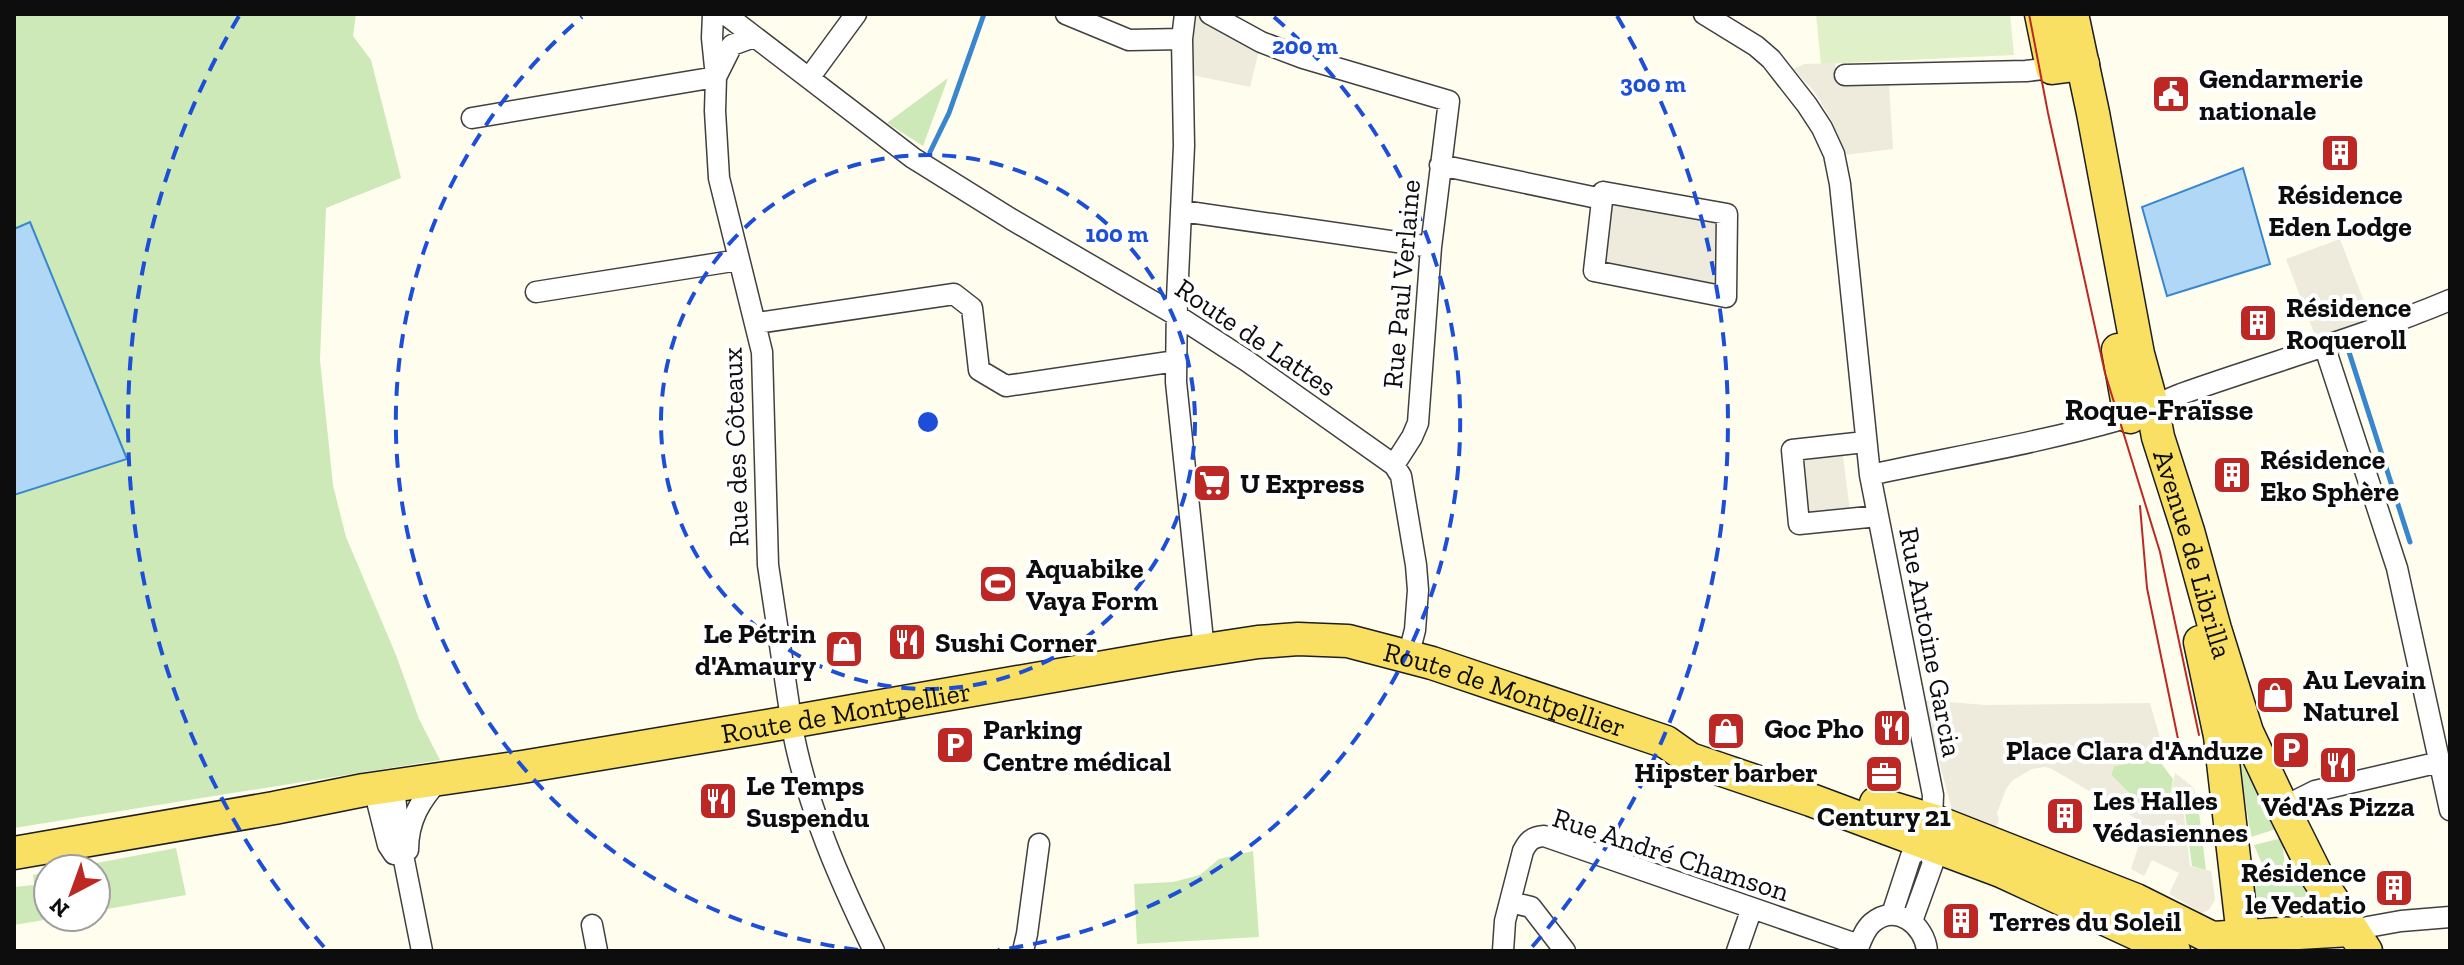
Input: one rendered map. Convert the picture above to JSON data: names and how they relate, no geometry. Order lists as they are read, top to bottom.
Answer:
{
  "streets": {
    "main road": ["Avenue de Librilla", "Route de Montpellier"],
    "street": [
      "Rue Paul Verlaine",
      "Route de Lattes",
      "Rue des Côteaux",
      "Rue Antoine Garcia",
      "Rue André Chamson"
    ]
  },
  "crossings": [
    ["Rue Paul Verlaine", "Route de Lattes"],
    ["Route de Lattes", "Rue des Côteaux"],
    ["Rue des Côteaux", "Route de Montpellier"],
    ["Avenue de Librilla", "Route de Montpellier"],
    ["Rue Antoine Garcia", "Route de Montpellier"]
  ],
  "districts": ["Roque-Fraïsse"],
  "places": {
    "public building": ["Gendarmerie nationale"],
    "building": [
      "Résidence Eden Lodge",
      "Résidence Roqueroll",
      "Résidence Eko Sphère",
      "Les Halles Védasiennes",
      "Résidence le Vedatio",
      "Terres du Soleil"
    ],
    "supermarket": ["U Express"],
    "sports": ["Aquabike Vaya Form"],
    "restaurant": [
      "Sushi Corner",
      "Goc Pho",
      "Véd'As Pizza",
      "Le Temps Suspendu"
    ],
    "shop": ["Le Pétrin d'Amaury", "Au Levain Naturel", "Hipster barber"],
    "parking": ["Parking Centre médical", "Place Clara d'Anduze"],
    "office": ["Century 21"]
  },
  "north": "bottom left",
  "rings": ["200 m", "300 m", "100 m"]
}
